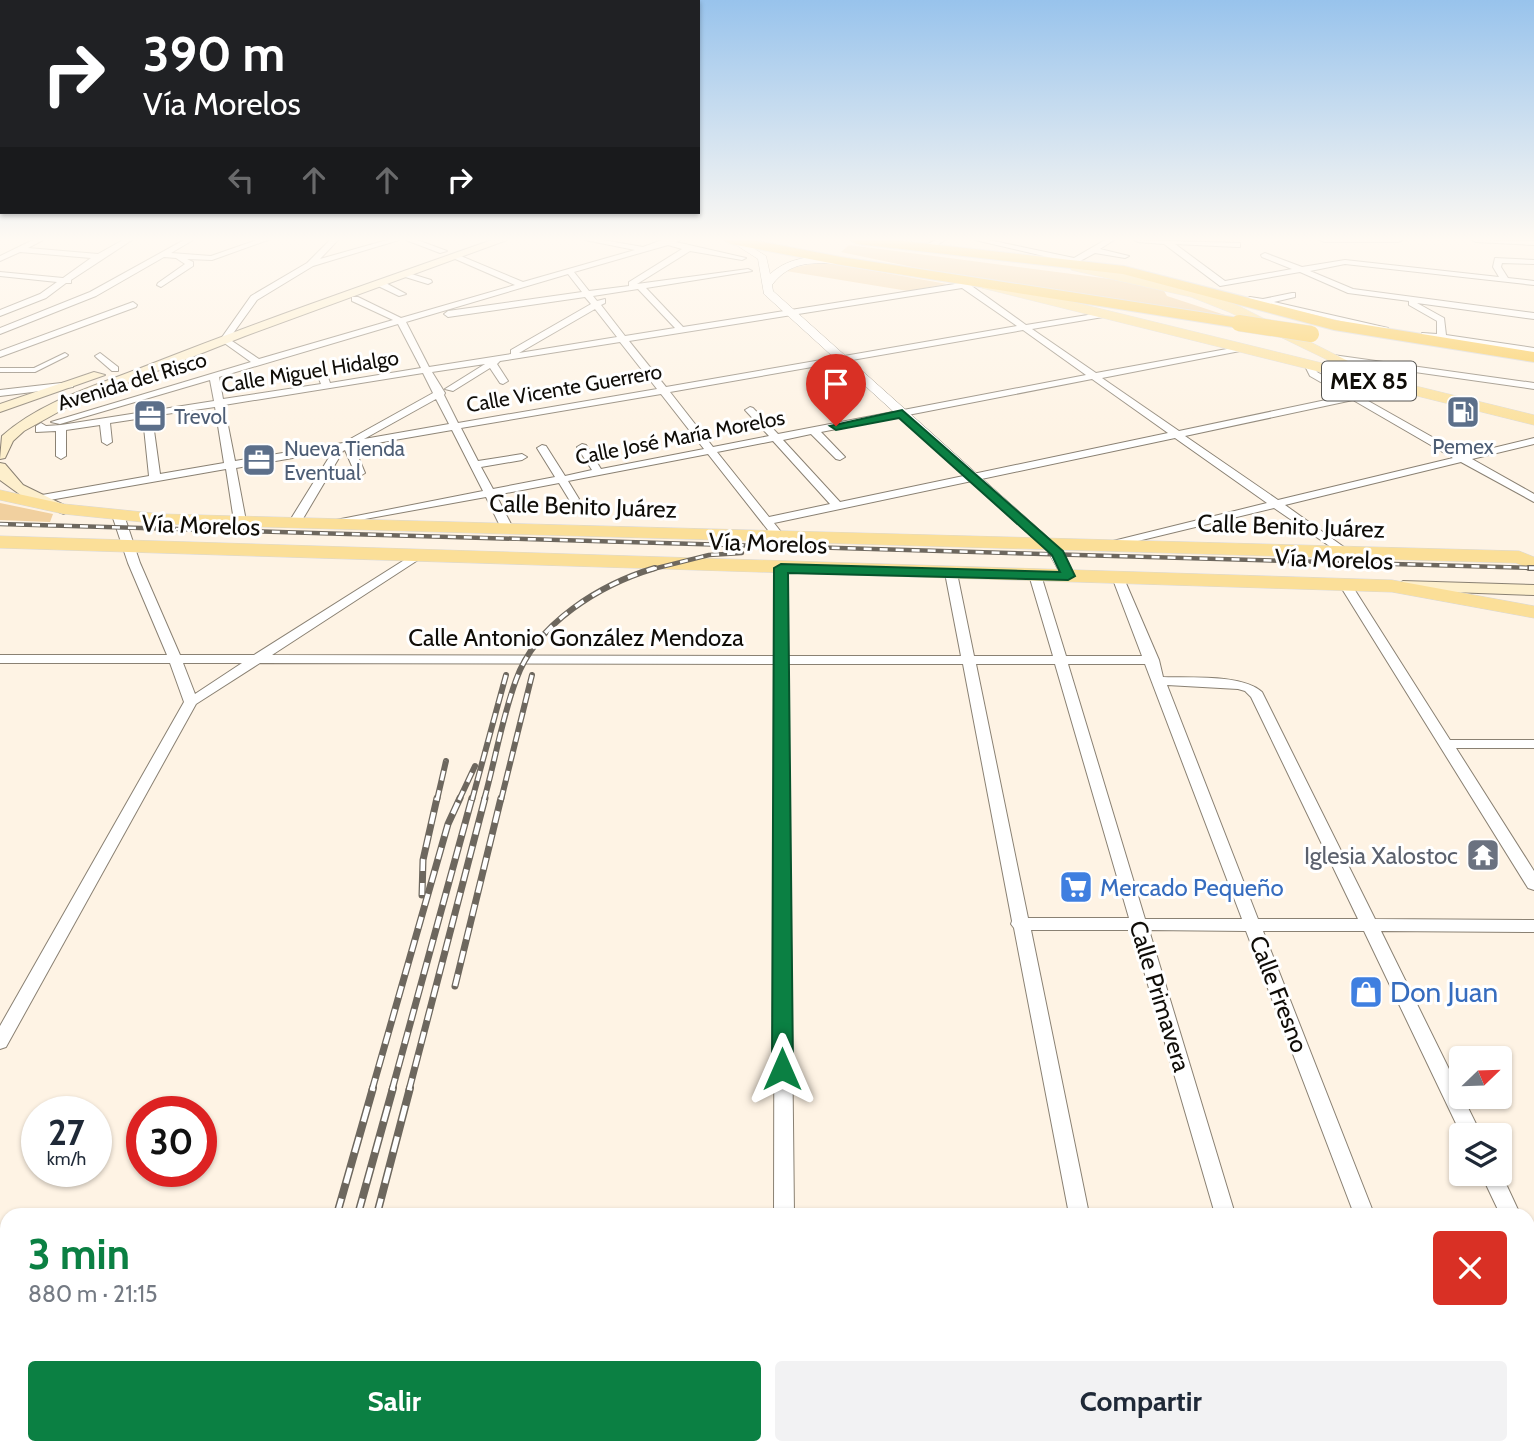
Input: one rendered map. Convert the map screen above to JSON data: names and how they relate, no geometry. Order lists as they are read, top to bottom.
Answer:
{
  "streets": {
    "main road": ["MEX 85", "Calle Benito Juárez", "Vía Morelos"],
    "street": [
      "Calle Miguel Hidalgo",
      "Avenida del Risco",
      "Calle Vicente Guerrero",
      "Calle José María Morelos",
      "Calle Antonio González Mendoza",
      "Calle Fresno",
      "Calle Primavera"
    ]
  },
  "crossings": [
    ["Calle Miguel Hidalgo", "Avenida del Risco"],
    ["MEX 85", "Calle Vicente Guerrero"],
    ["MEX 85", "Calle José María Morelos"],
    ["Calle Vicente Guerrero", "Vía Morelos"],
    ["Calle José María Morelos", "Calle Benito Juárez"],
    ["Calle Benito Juárez", "Vía Morelos"],
    ["Vía Morelos", "Calle Fresno"],
    ["Vía Morelos", "Calle Primavera"],
    ["Calle Antonio González Mendoza", "Calle Fresno"],
    ["Calle Antonio González Mendoza", "Calle Primavera"]
  ],
  "places": {
    "fuel station": ["Pemex"],
    "office": ["Trevol", "Nueva Tienda Eventual"],
    "temple": ["Iglesia Xalostoc"],
    "supermarket": ["Mercado Pequeño"],
    "shop": ["Don Juan"]
  },
  "north": "top right",
  "page": {
    "turn": ["390 m", "Vía Morelos"],
    "speed": "27 km/h",
    "limit": "30",
    "heading": ["3 min", "880 m · 21:15"],
    "buttons": ["Salir", "Compartir"]
  }
}
